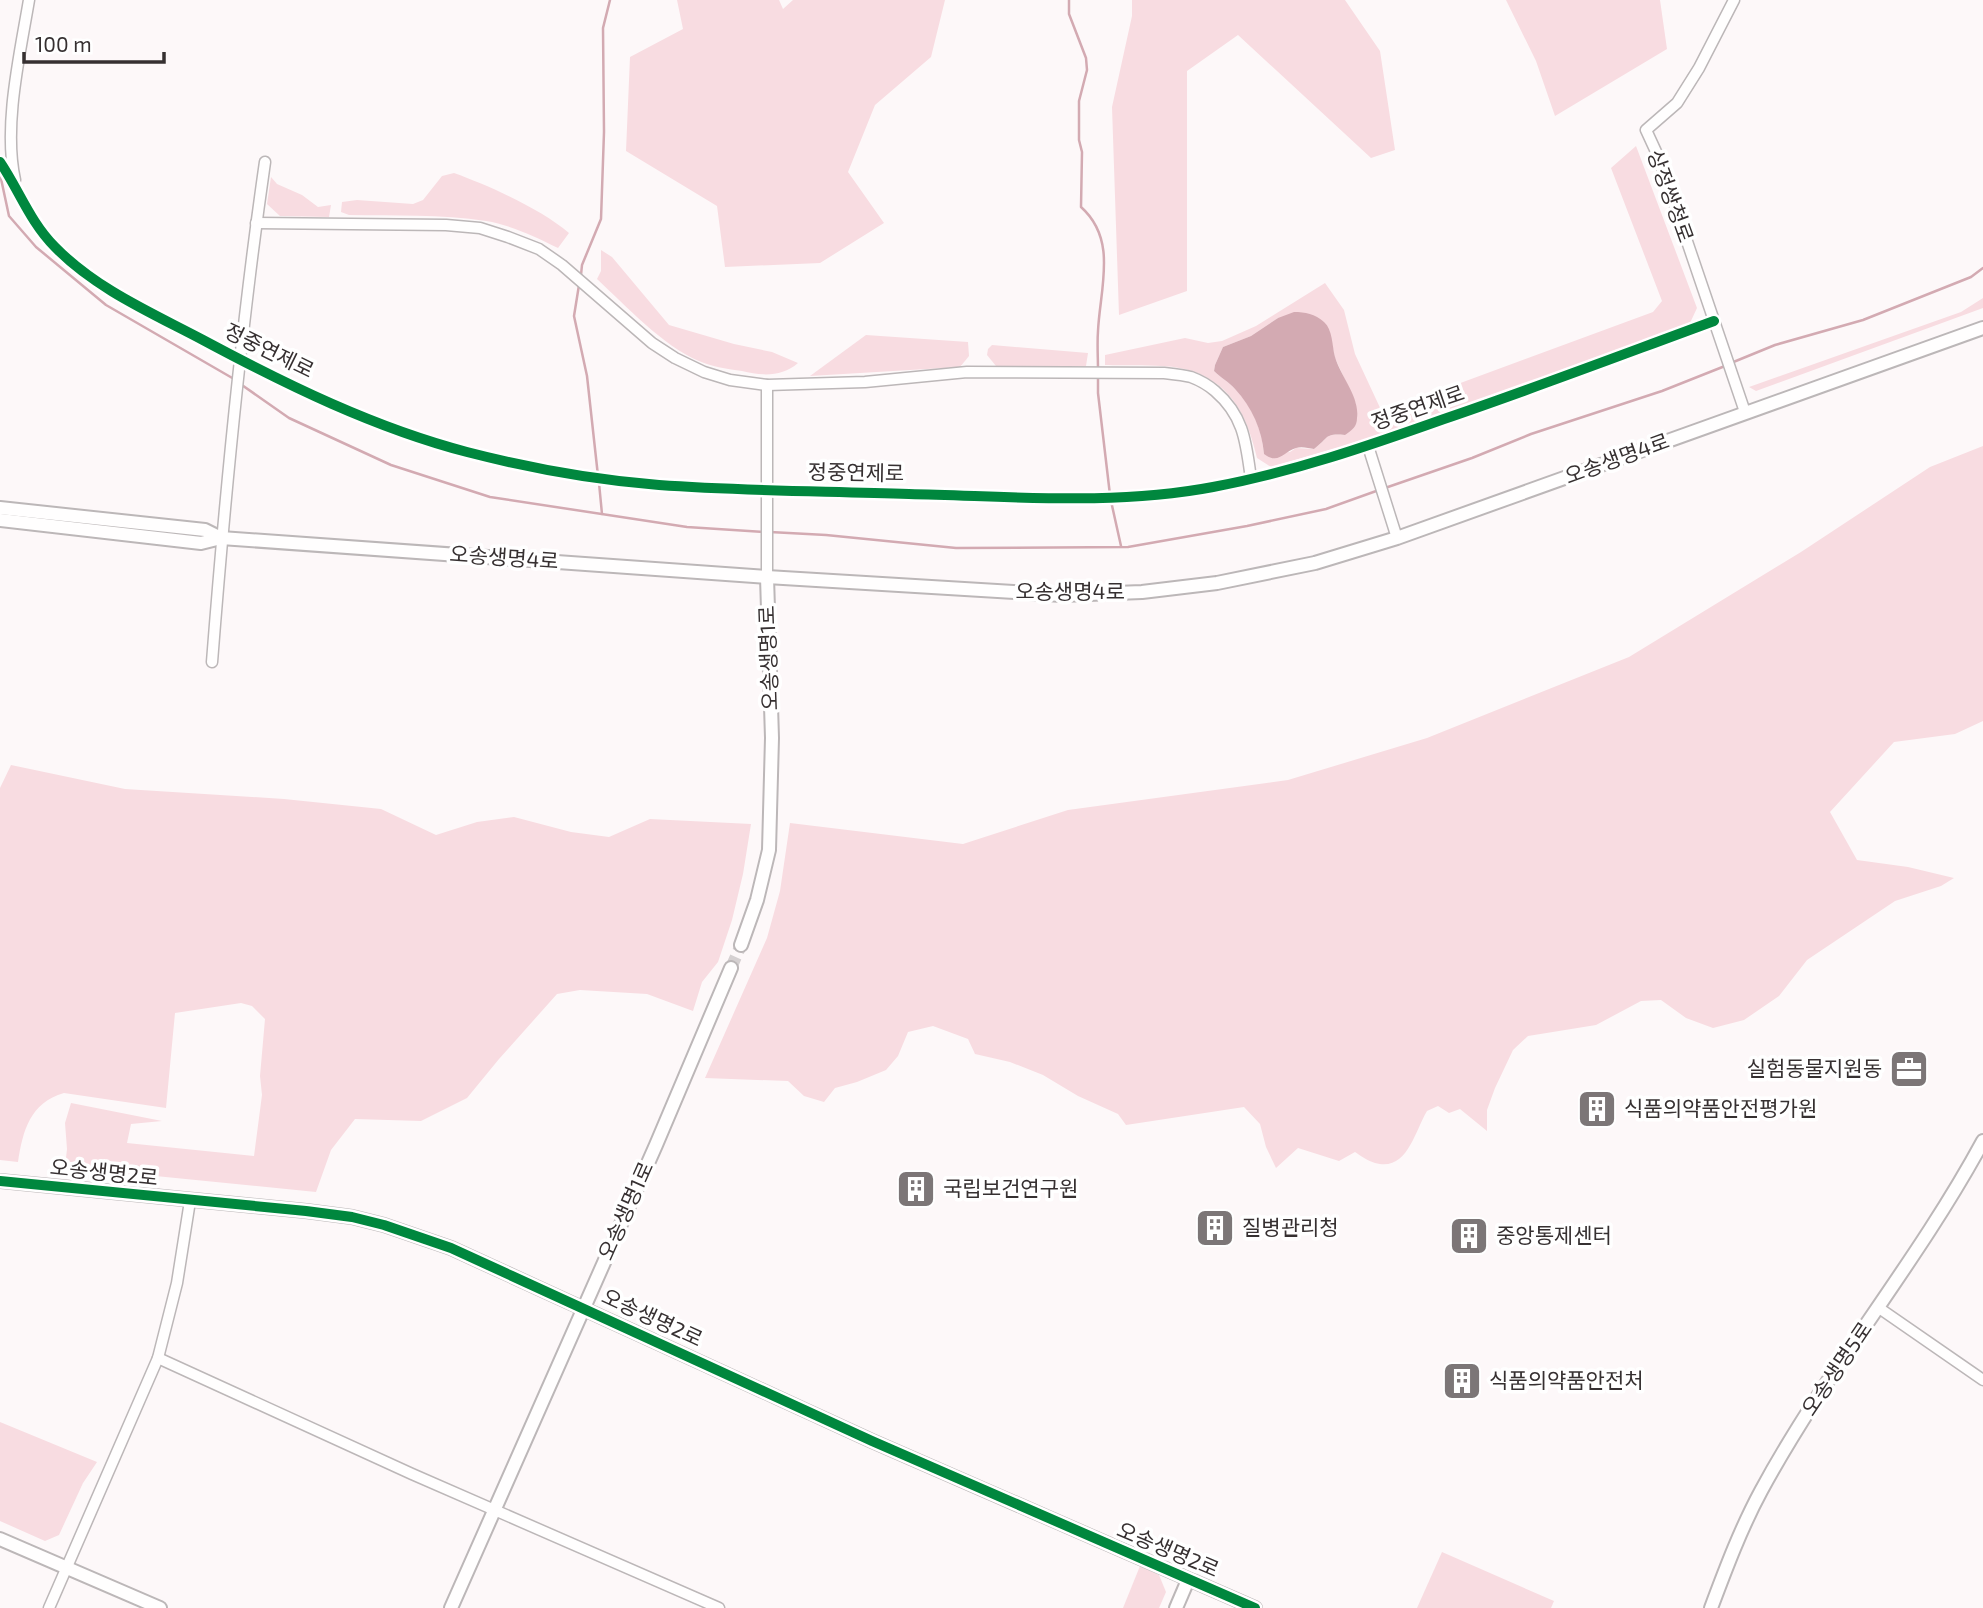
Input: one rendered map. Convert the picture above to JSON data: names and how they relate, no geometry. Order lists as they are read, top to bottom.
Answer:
{
  "streets": {
    "street": [
      "상정쌍청로",
      "정중연제로",
      "오송생명4로",
      "오송생명1로",
      "오송생명2로",
      "오송생명5로"
    ]
  },
  "crossings": [
    ["상정쌍청로", "정중연제로"],
    ["상정쌍청로", "오송생명4로"],
    ["오송생명4로", "오송생명1로"],
    ["오송생명1로", "오송생명2로"]
  ],
  "places": {
    "office": ["실험동물지원동"],
    "building": [
      "식품의약품안전평가원",
      "국립보건연구원",
      "질병관리청",
      "중앙통제센터",
      "식품의약품안전처"
    ]
  },
  "scale_bar": "100 m"
}
